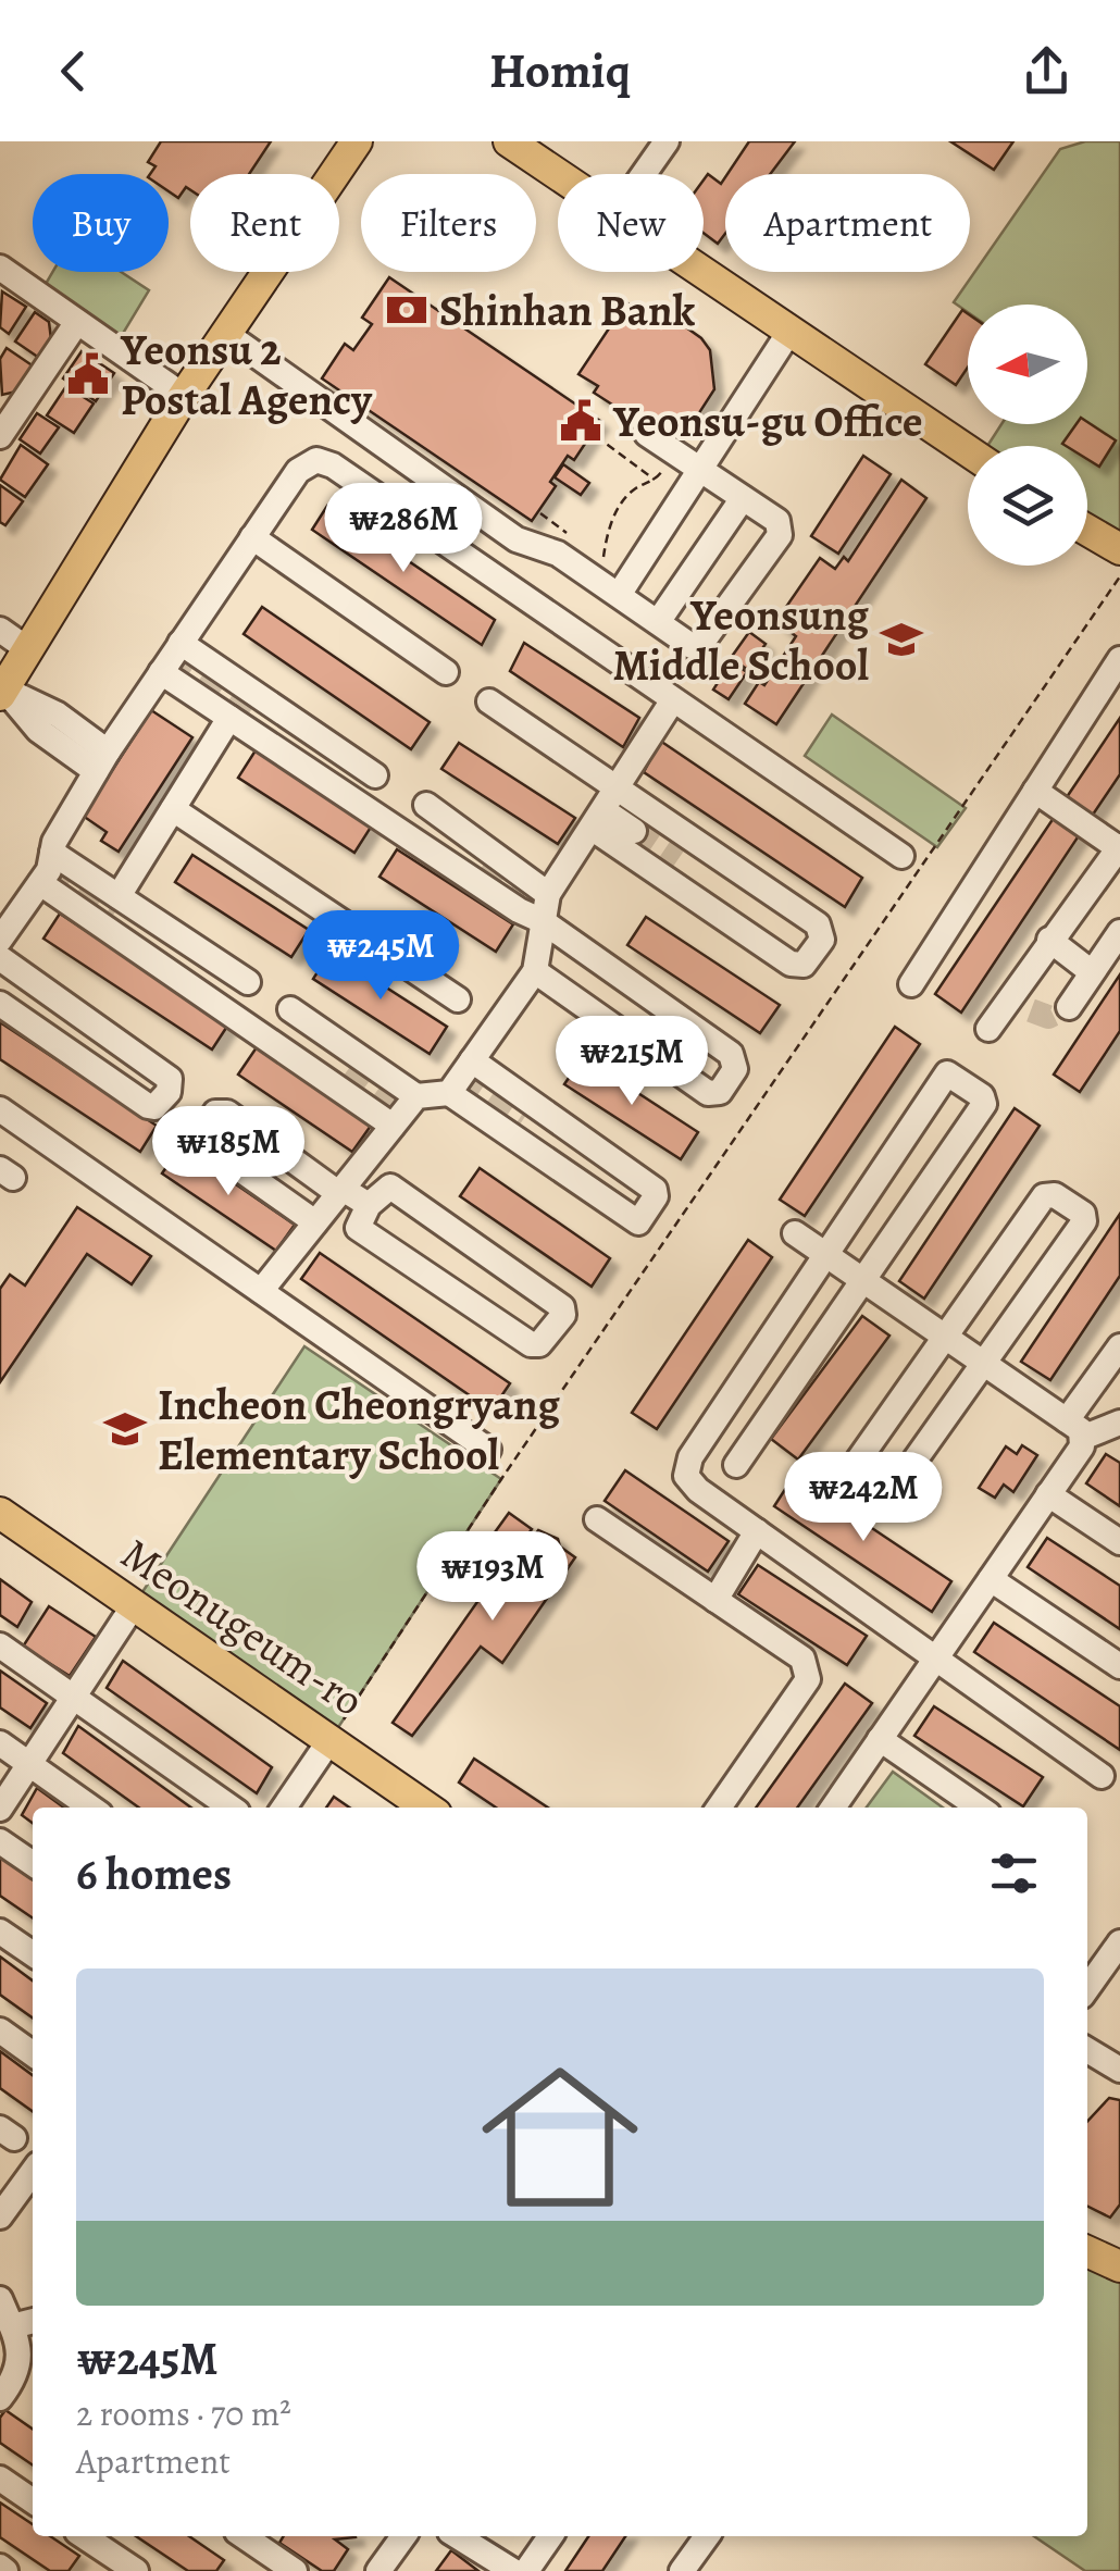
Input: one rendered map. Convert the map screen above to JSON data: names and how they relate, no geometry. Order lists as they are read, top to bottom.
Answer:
{
  "streets": {
    "main road": ["Meonugeum-ro"]
  },
  "places": {
    "bank": ["Shinhan Bank"],
    "public building": ["Yeonsu 2 Postal Agency", "Yeonsu-gu Office"],
    "school or university": ["Yeonsung Middle School", "Incheon Cheongryang Elementary School"]
  },
  "north": "left",
  "page": {
    "header": "Homiq",
    "chip": [
      "Buy",
      "Rent",
      "Filters",
      "New",
      "Apartment"
    ],
    "price": [
      "₩286M",
      "₩245M",
      "₩215M",
      "₩185M",
      "₩242M",
      "₩193M"
    ],
    "heading": "6 homes",
    "list": [
      {
        "name": "₩245M",
        "note": "2 rooms · 70 m² · Apartment"
      }
    ]
  }
}
